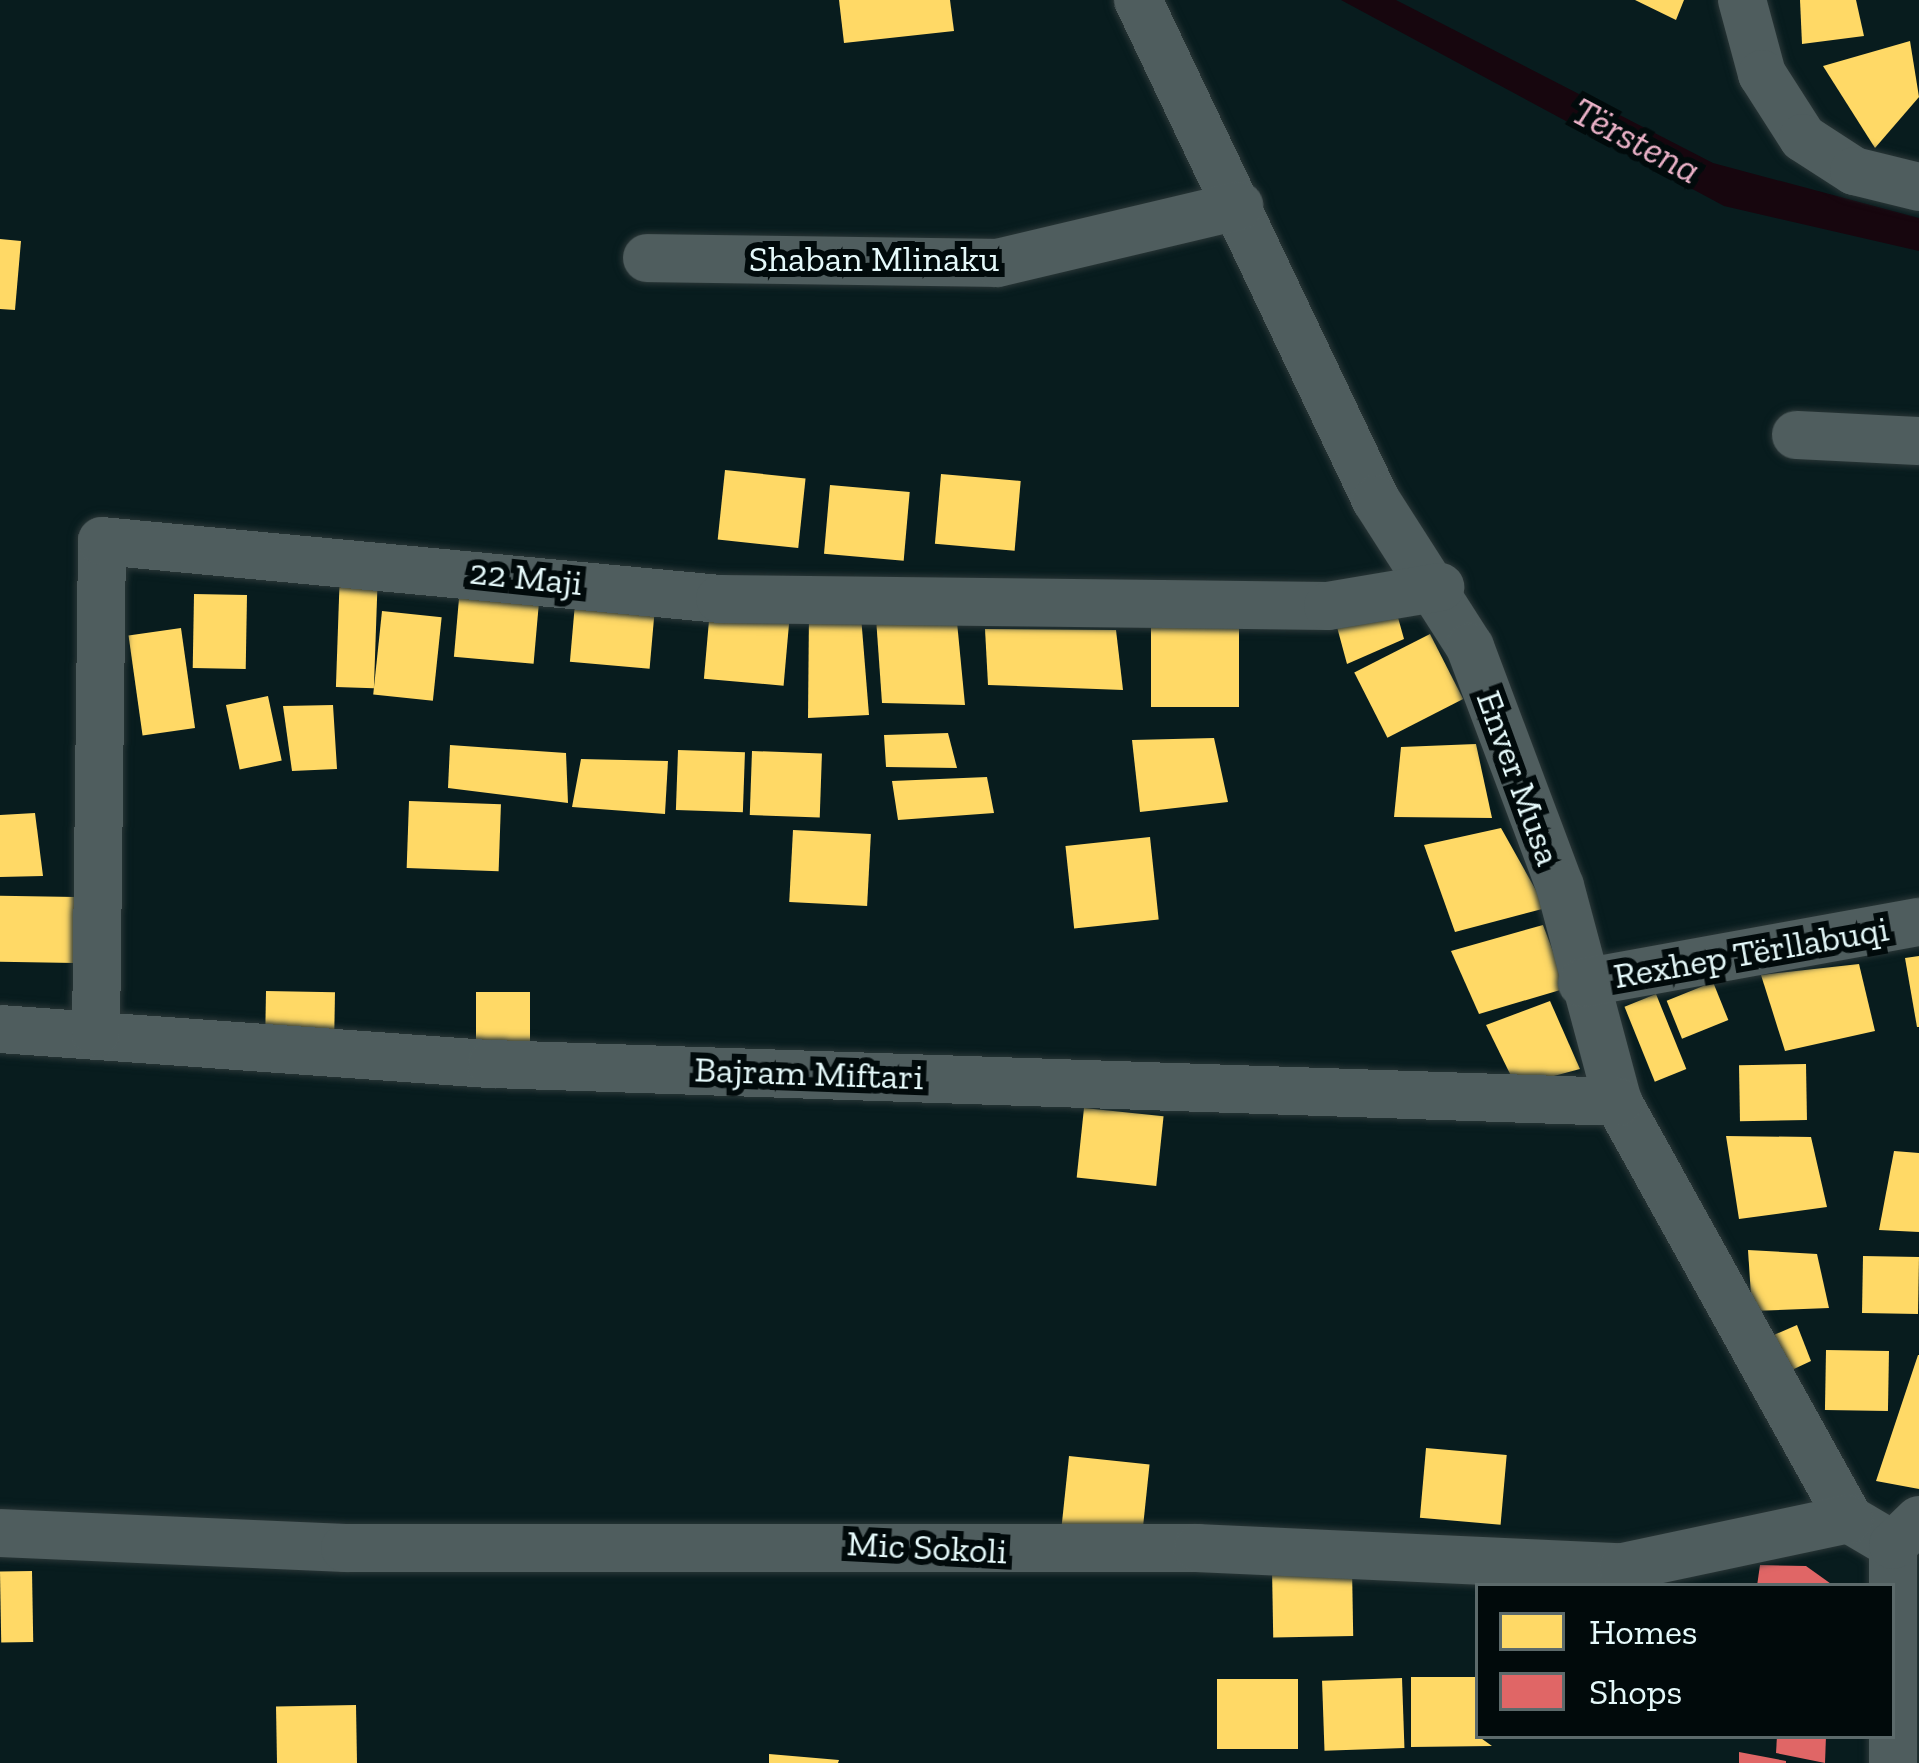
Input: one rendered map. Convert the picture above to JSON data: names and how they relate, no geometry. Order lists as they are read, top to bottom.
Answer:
{
  "streets": {
    "street": [
      "Shaban Mlinaku",
      "22 Maji",
      "Enver Musa",
      "Rexhep Tërllabuqi",
      "Bajram Miftari",
      "Mic Sokoli"
    ]
  },
  "crossings": [
    ["Shaban Mlinaku", "Enver Musa"],
    ["22 Maji", "Enver Musa"],
    ["22 Maji", "Bajram Miftari"],
    ["Enver Musa", "Rexhep Tërllabuqi"],
    ["Enver Musa", "Bajram Miftari"],
    ["Enver Musa", "Mic Sokoli"]
  ],
  "water": ["Tërstena"],
  "legend": ["Homes", "Shops"]
}
